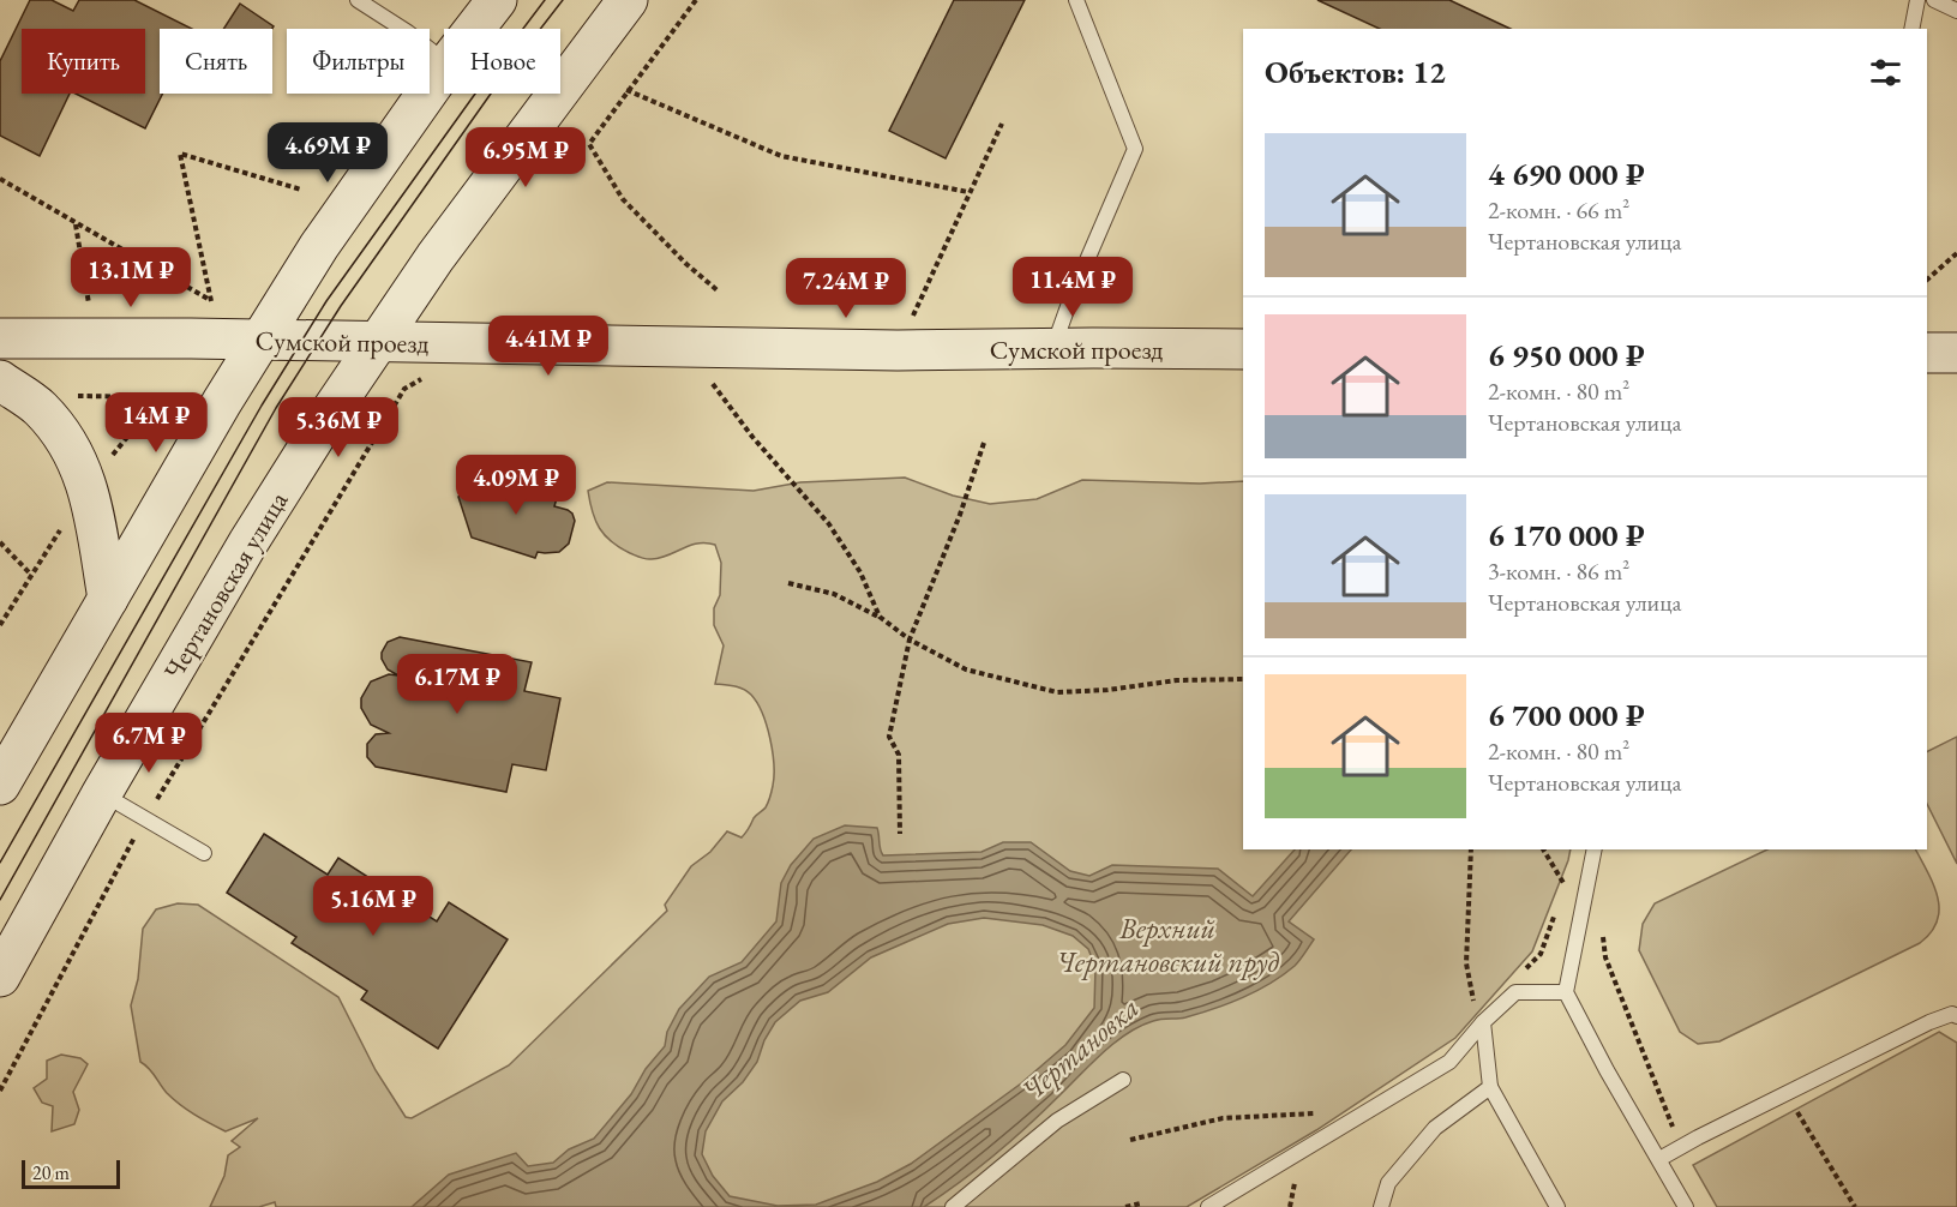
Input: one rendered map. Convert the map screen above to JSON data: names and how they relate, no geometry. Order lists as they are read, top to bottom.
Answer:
{
  "streets": {
    "main road": ["Сумской проезд", "Чертановская улица"]
  },
  "crossings": [
    ["Сумской проезд", "Чертановская улица"]
  ],
  "water": ["Верхний Чертановский пруд", "Чертановка"],
  "scale_bar": "20 m",
  "page": {
    "chip": [
      "Купить",
      "Снять",
      "Фильтры",
      "Новое"
    ],
    "heading": "Объектов: 12",
    "list": [
      {
        "name": "4 690 000 ₽",
        "note": "2-комн. · 66 m² · Чертановская улица"
      },
      {
        "name": "6 950 000 ₽",
        "note": "2-комн. · 80 m² · Чертановская улица"
      },
      {
        "name": "6 170 000 ₽",
        "note": "3-комн. · 86 m² · Чертановская улица"
      },
      {
        "name": "6 700 000 ₽",
        "note": "2-комн. · 80 m² · Чертановская улица"
      }
    ],
    "price": [
      "4.69M ₽",
      "6.95M ₽",
      "13.1M ₽",
      "11.4M ₽",
      "7.24M ₽",
      "4.41M ₽",
      "14M ₽",
      "5.36M ₽",
      "4.09M ₽",
      "6.17M ₽",
      "6.7M ₽",
      "5.16M ₽"
    ],
    "scale": "20 m"
  }
}
